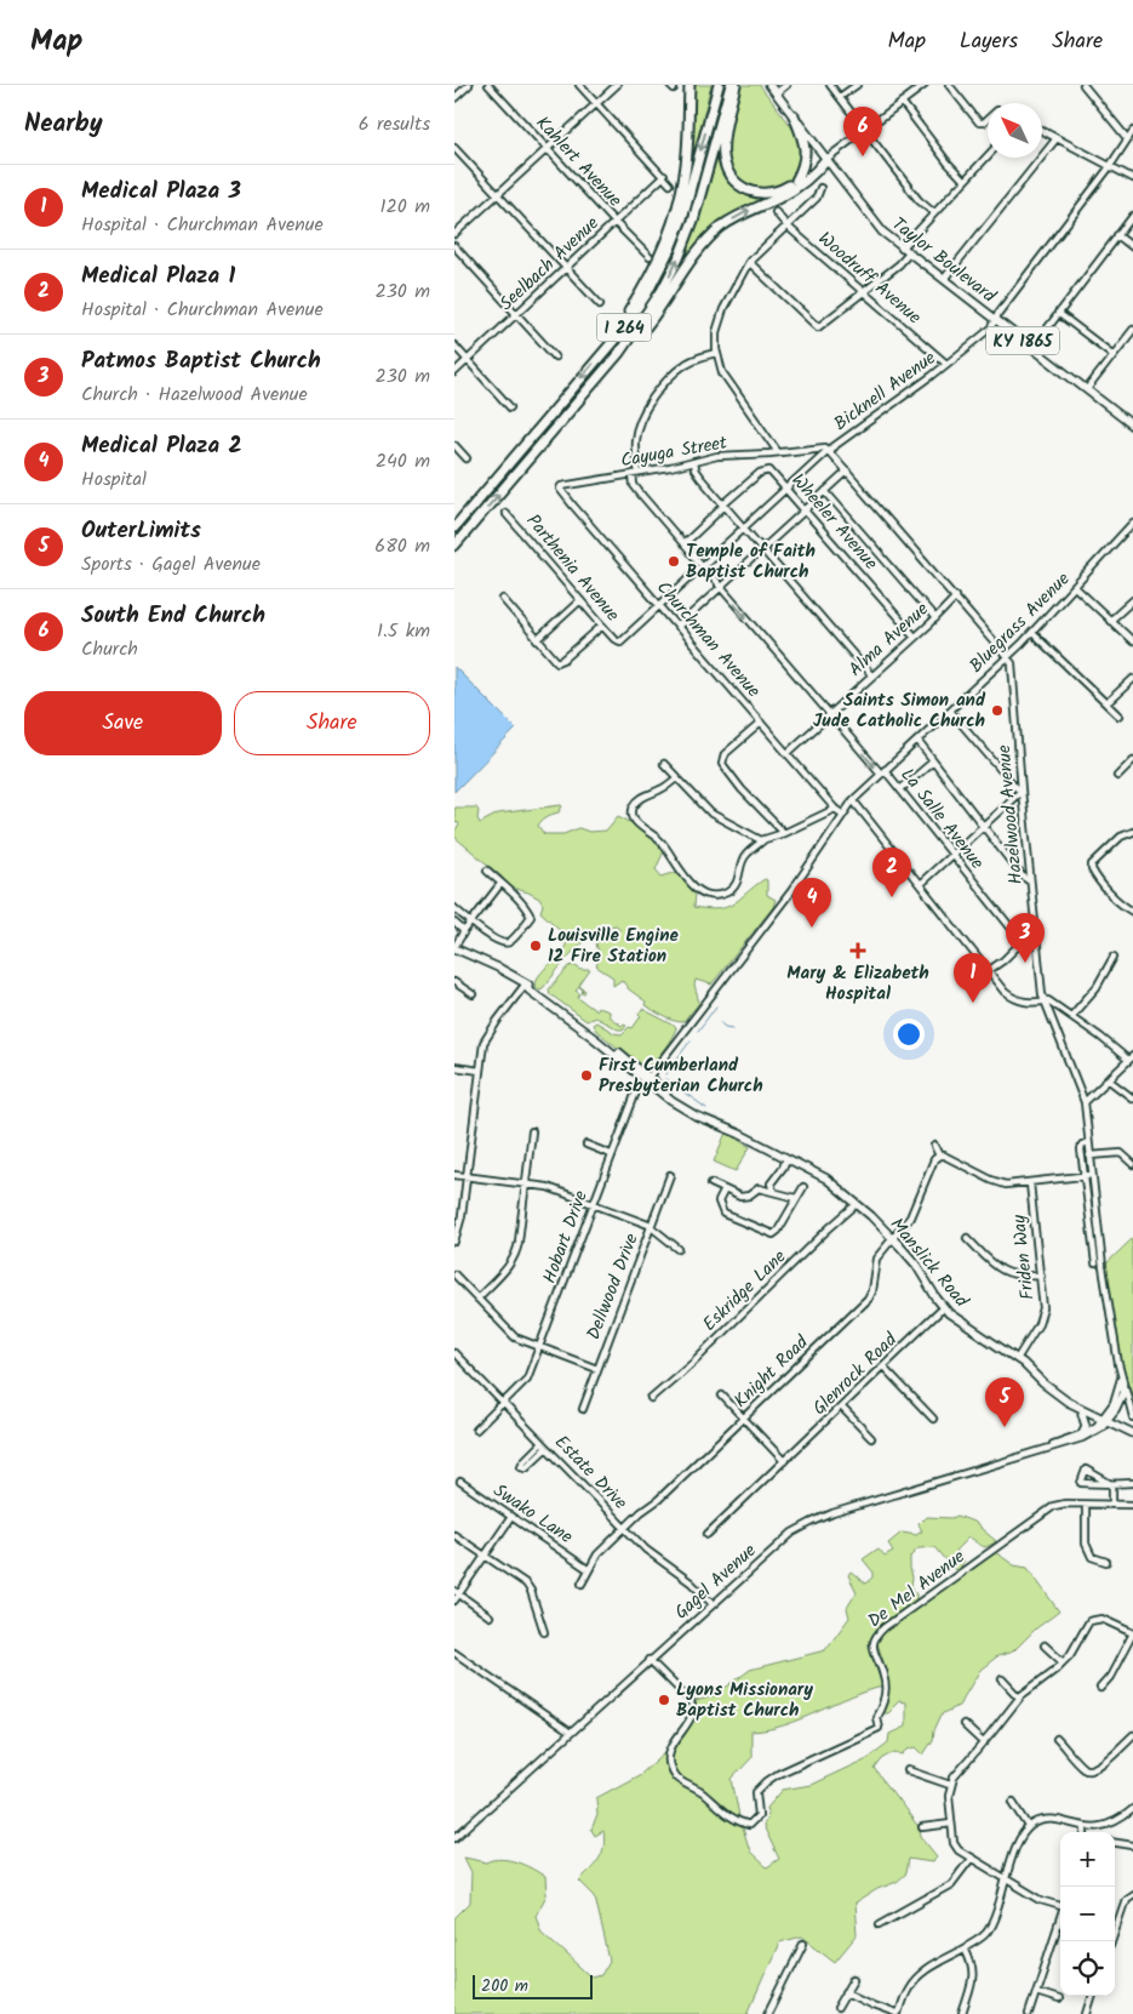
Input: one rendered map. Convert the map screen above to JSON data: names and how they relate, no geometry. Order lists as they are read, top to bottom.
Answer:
{
  "streets": {
    "highway": ["I 264"],
    "main road": ["Taylor Boulevard", "KY 1865", "Manslick Road"],
    "street": [
      "Kahlert Avenue",
      "Seelbach Avenue",
      "Woodruff Avenue",
      "Bicknell Avenue",
      "Cayuga Street",
      "Wheeler Avenue",
      "Parthenia Avenue",
      "Bluegrass Avenue",
      "Churchman Avenue",
      "Alma Avenue",
      "Hazelwood Avenue",
      "La Salle Avenue",
      "Hobart Drive",
      "Friden Way",
      "Dellwood Drive",
      "Eskridge Lane",
      "Knight Road",
      "Glenrock Road",
      "Estate Drive",
      "Swako Lane",
      "Gagel Avenue",
      "De Mel Avenue"
    ]
  },
  "crossings": [
    ["Kahlert Avenue", "Seelbach Avenue"],
    ["Taylor Boulevard", "Bicknell Avenue"],
    ["Woodruff Avenue", "Bicknell Avenue"],
    ["Bicknell Avenue", "Cayuga Street"],
    ["Bicknell Avenue", "Wheeler Avenue"],
    ["Bicknell Avenue", "Parthenia Avenue"],
    ["Bicknell Avenue", "Churchman Avenue"],
    ["Bicknell Avenue", "La Salle Avenue"],
    ["Cayuga Street", "Churchman Avenue"],
    ["Cayuga Street", "La Salle Avenue"],
    ["Wheeler Avenue", "Alma Avenue"],
    ["Bluegrass Avenue", "Churchman Avenue"],
    ["Bluegrass Avenue", "Hazelwood Avenue"],
    ["Bluegrass Avenue", "La Salle Avenue"],
    ["Bluegrass Avenue", "Hobart Drive"],
    ["Bluegrass Avenue", "Manslick Road"],
    ["Churchman Avenue", "Alma Avenue"],
    ["Alma Avenue", "La Salle Avenue"],
    ["Hazelwood Avenue", "Manslick Road"],
    ["Hazelwood Avenue", "Gagel Avenue"],
    ["Hobart Drive", "Manslick Road"],
    ["Hobart Drive", "Estate Drive"],
    ["Friden Way", "Manslick Road"],
    ["Manslick Road", "Eskridge Lane"],
    ["Manslick Road", "Knight Road"],
    ["Manslick Road", "Glenrock Road"],
    ["Manslick Road", "Gagel Avenue"],
    ["Knight Road", "Estate Drive"],
    ["Knight Road", "Swako Lane"],
    ["Estate Drive", "Gagel Avenue"],
    ["Gagel Avenue", "De Mel Avenue"]
  ],
  "places": {
    "other": [
      "Temple of Faith Baptist Church",
      "Saints Simon and Jude Catholic Church",
      "Louisville Engine 12 Fire Station",
      "First Cumberland Presbyterian Church",
      "Lyons Missionary Baptist Church"
    ],
    "health": ["Mary & Elizabeth Hospital"]
  },
  "scale_bar": "200 m",
  "north": "top left",
  "page": {
    "header": "Map",
    "nav": ["Map", "Layers", "Share"],
    "heading": ["Nearby", "6 results"],
    "pins": [
      "6",
      "2",
      "4",
      "3",
      "1",
      "5"
    ],
    "list": [
      {
        "mark": "1",
        "name": "Medical Plaza 3",
        "note": "Hospital · Churchman Avenue",
        "value": "120 m"
      },
      {
        "mark": "2",
        "name": "Medical Plaza 1",
        "note": "Hospital · Churchman Avenue",
        "value": "230 m"
      },
      {
        "mark": "3",
        "name": "Patmos Baptist Church",
        "note": "Church · Hazelwood Avenue",
        "value": "230 m"
      },
      {
        "mark": "4",
        "name": "Medical Plaza 2",
        "note": "Hospital",
        "value": "240 m"
      },
      {
        "mark": "5",
        "name": "OuterLimits",
        "note": "Sports · Gagel Avenue",
        "value": "680 m"
      },
      {
        "mark": "6",
        "name": "South End Church",
        "note": "Church",
        "value": "1.5 km"
      }
    ],
    "buttons": ["Save", "Share"],
    "map_buttons": ["+", "−"],
    "scale": "200 m"
  }
}
